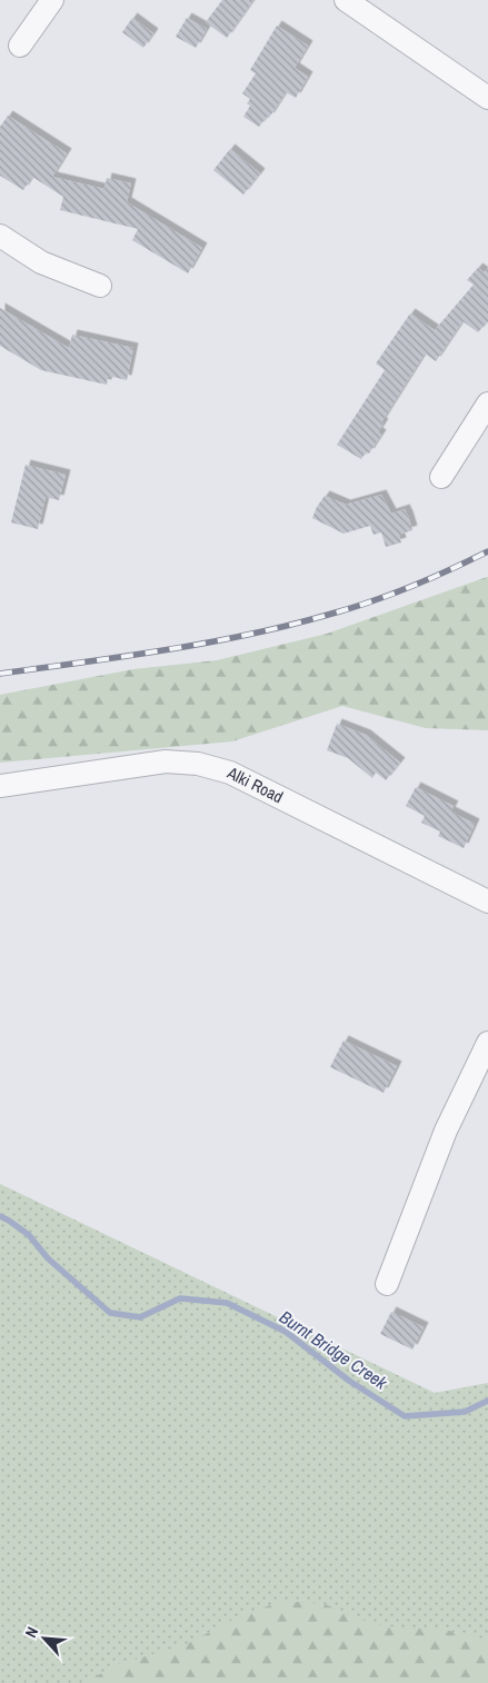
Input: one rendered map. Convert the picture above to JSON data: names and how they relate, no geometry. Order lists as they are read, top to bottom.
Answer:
{
  "streets": {
    "street": ["Alki Road"]
  },
  "water": ["Burnt Bridge Creek"],
  "north": "top left"
}
